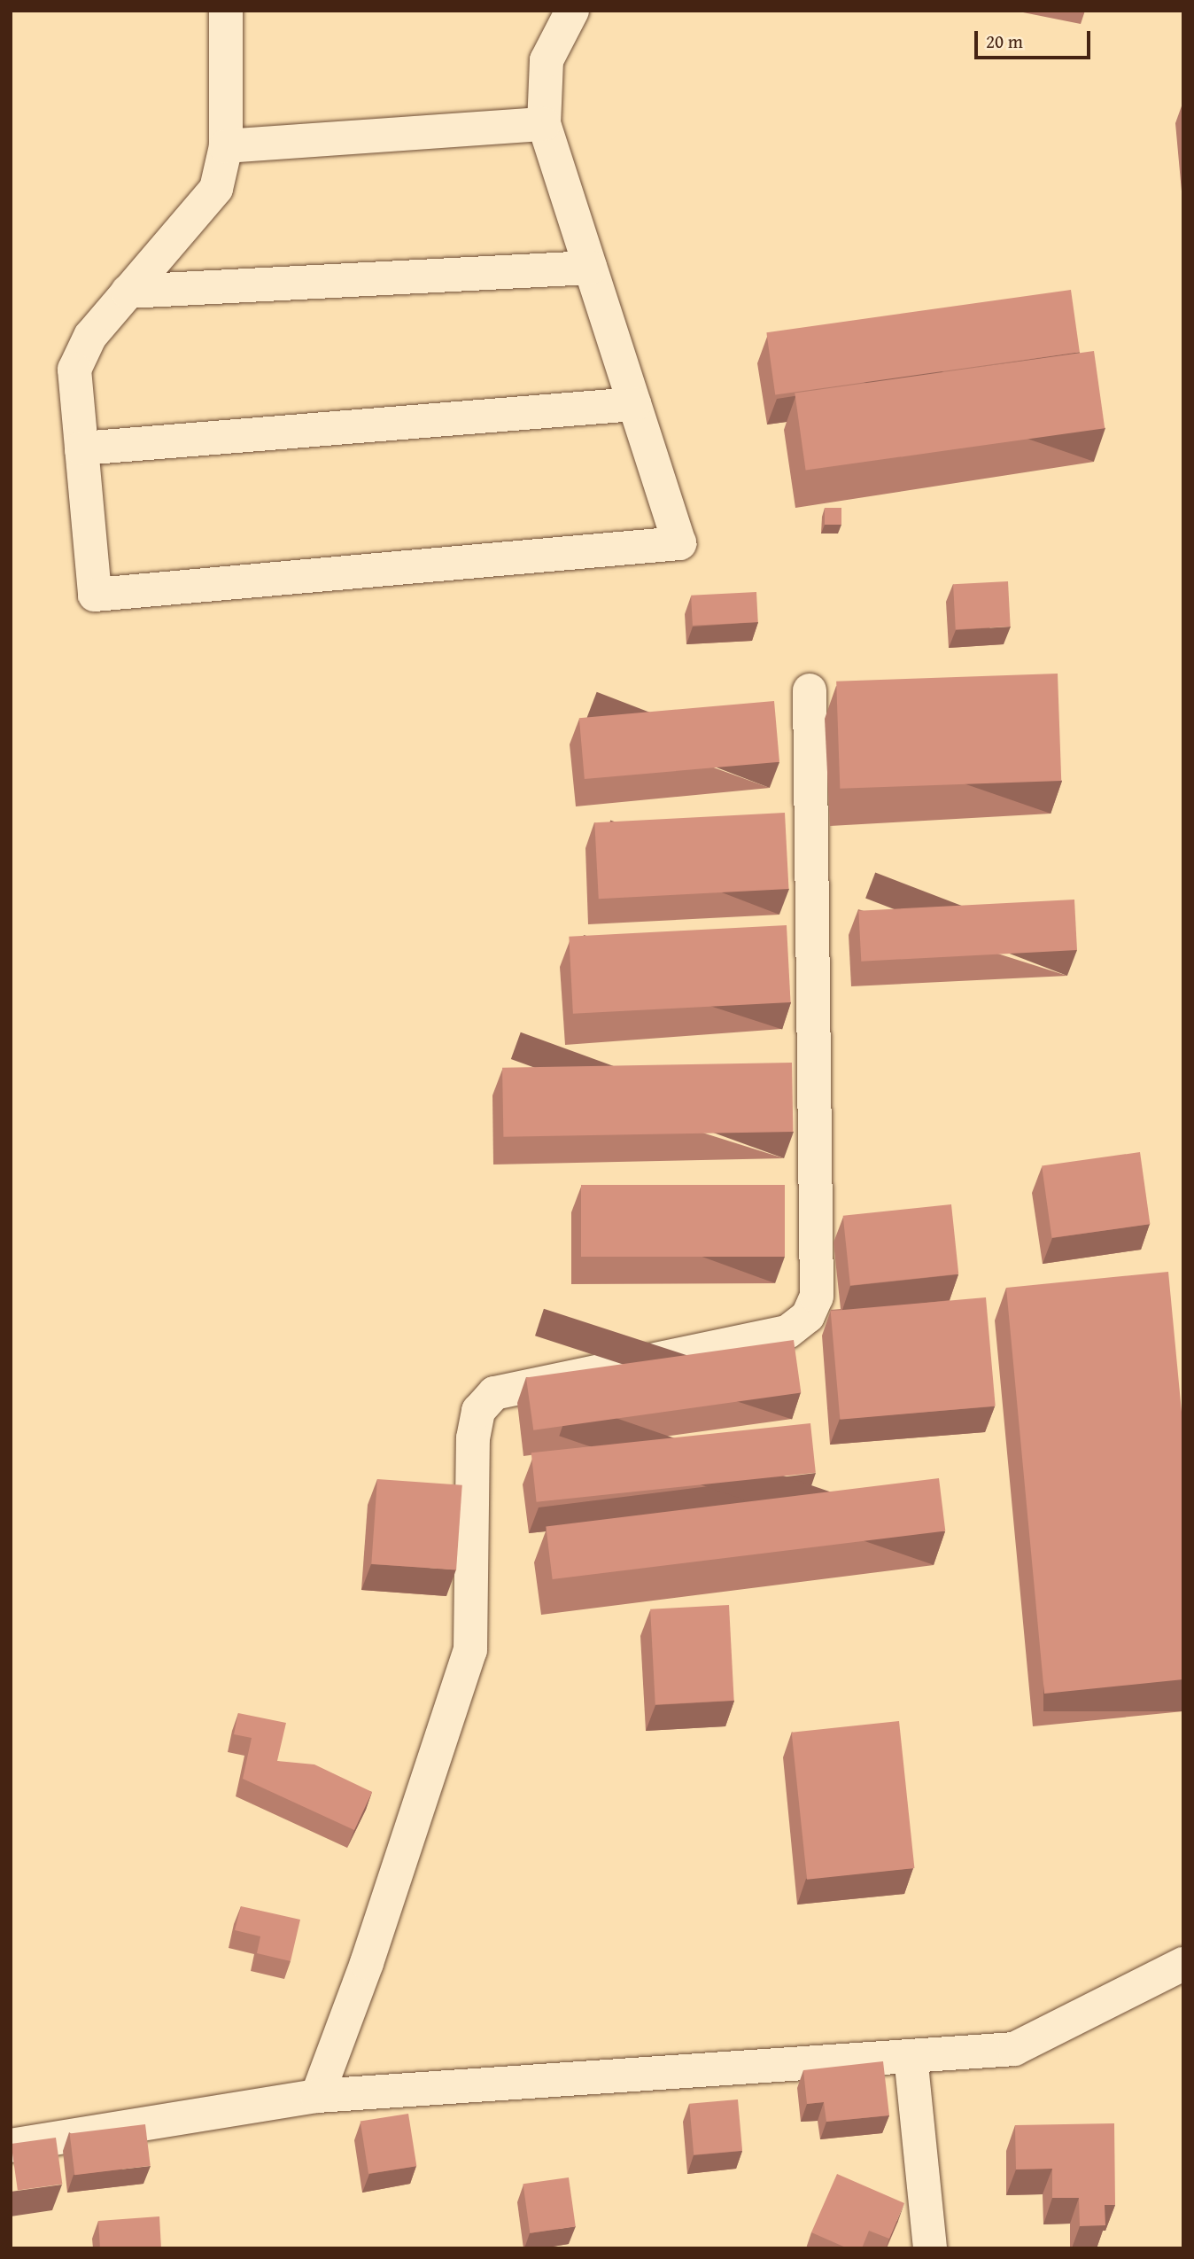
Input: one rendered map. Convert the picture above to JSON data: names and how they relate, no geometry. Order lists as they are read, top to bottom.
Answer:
{
  "scale_bar": "20 m"
}
